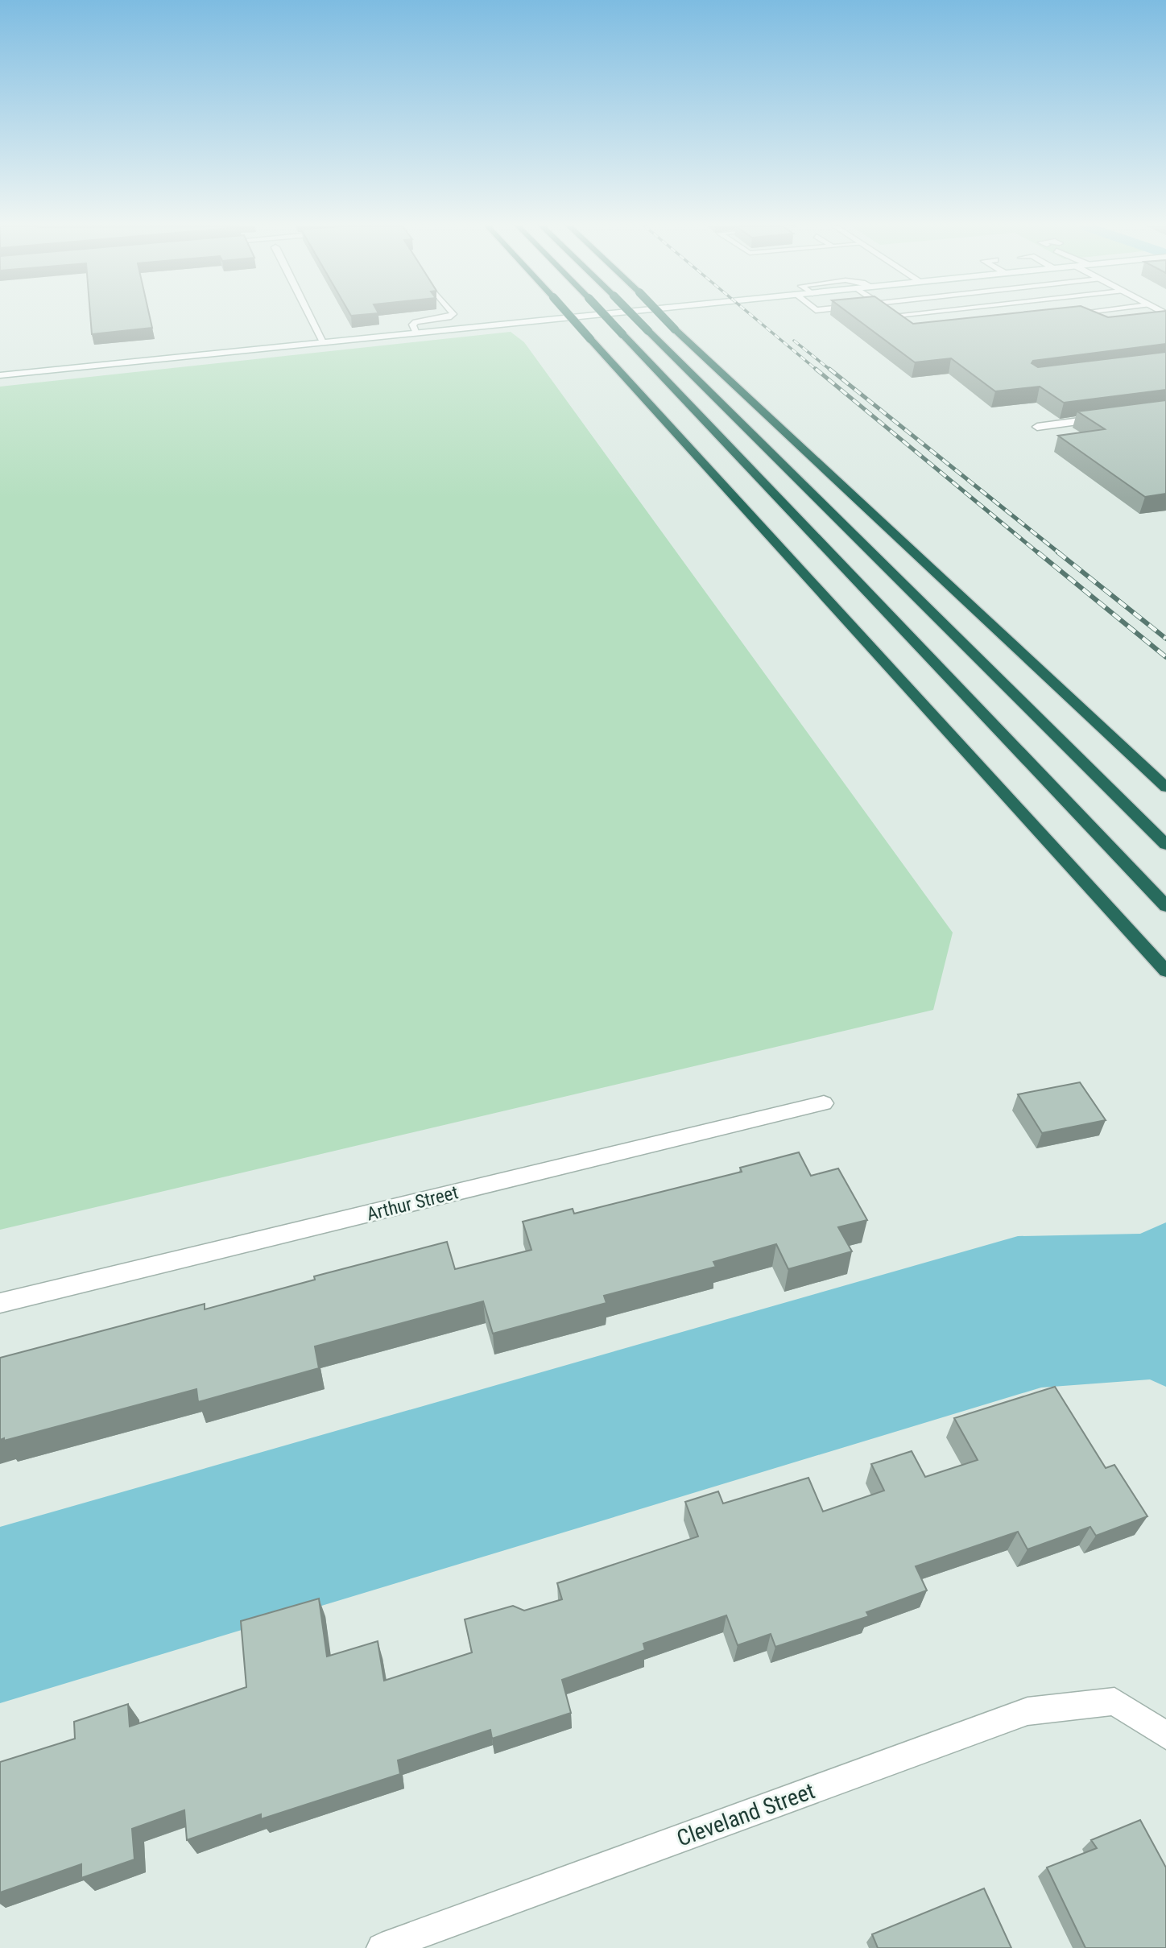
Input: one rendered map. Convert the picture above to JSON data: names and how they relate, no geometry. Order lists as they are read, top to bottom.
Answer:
{
  "streets": {
    "street": ["Arthur Street", "Cleveland Street"]
  }
}
